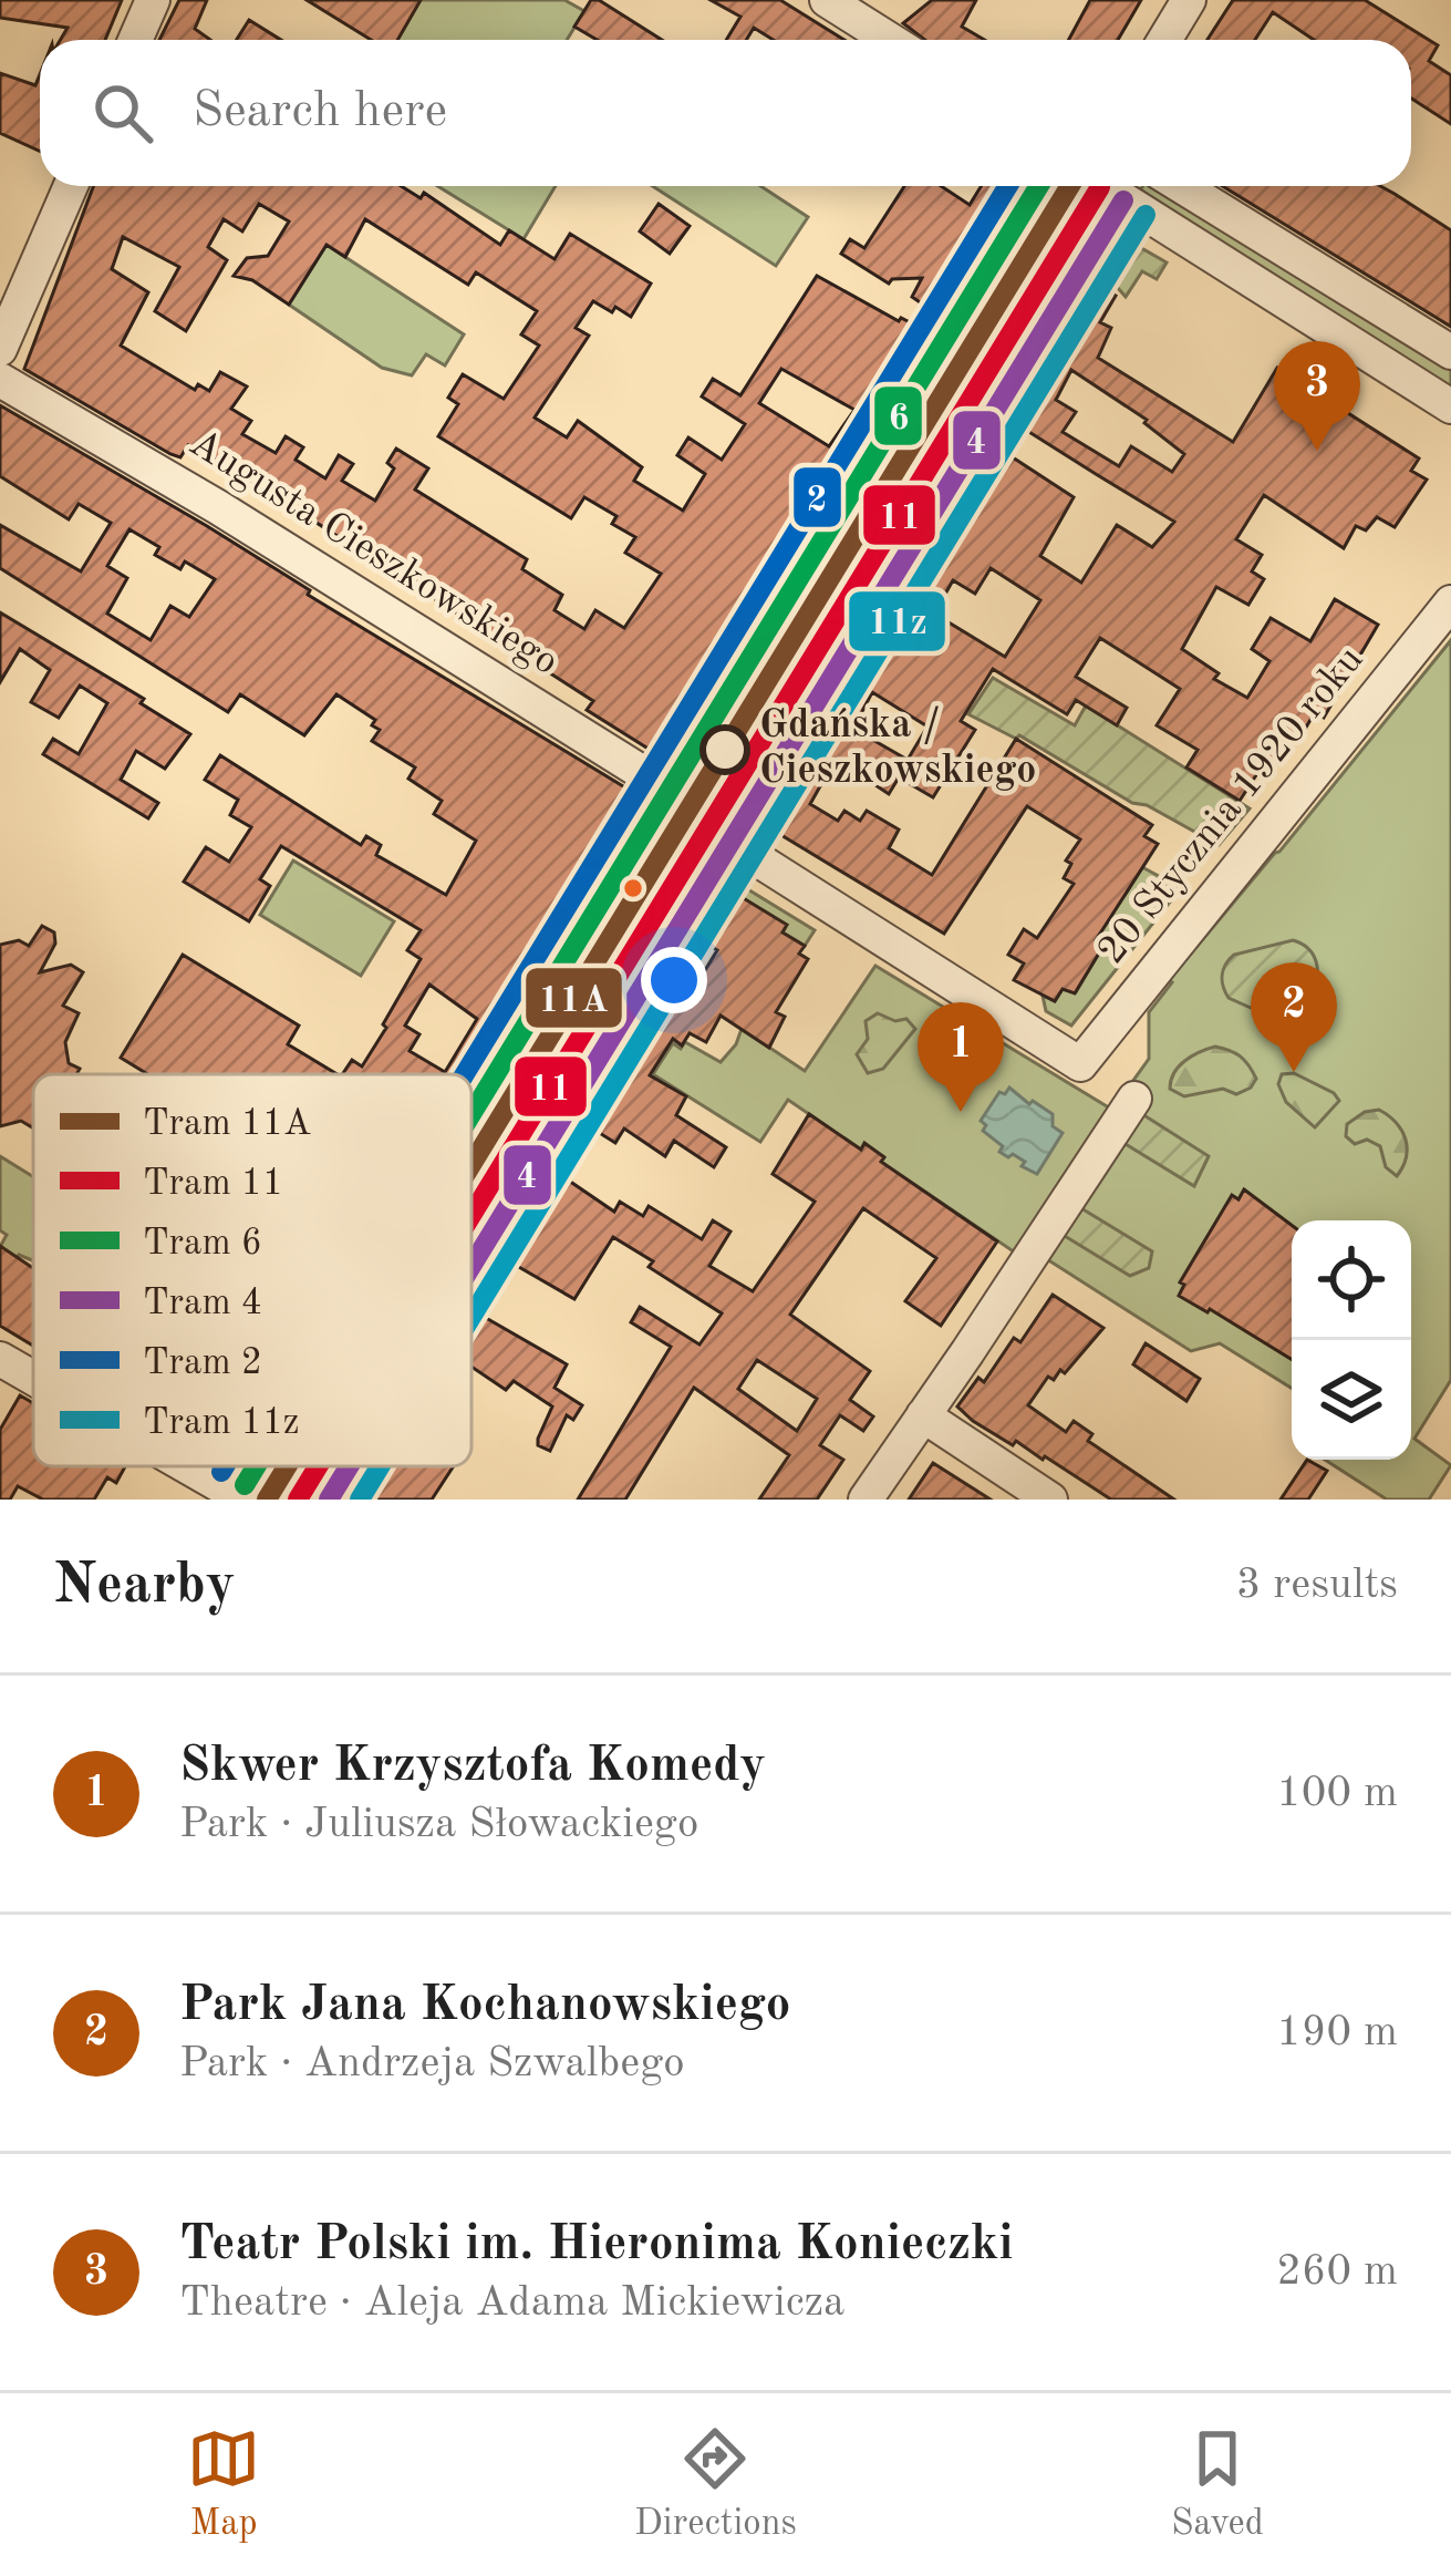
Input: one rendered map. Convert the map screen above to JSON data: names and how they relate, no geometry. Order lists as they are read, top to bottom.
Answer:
{
  "streets": {
    "street": ["Augusta Cieszkowskiego", "20 Stycznia 1920 roku"]
  },
  "crossings": [
    ["Augusta Cieszkowskiego", "20 Stycznia 1920 roku"]
  ],
  "places": ["Gdańska / Cieszkowskiego"],
  "lines": [
    "tram line 11A",
    "tram line 6",
    "tram line 2",
    "tram line 11",
    "tram line 4",
    "tram line 11z"
  ],
  "legend": [
    "Tram 11A",
    "Tram 11",
    "Tram 6",
    "Tram 4",
    "Tram 2",
    "Tram 11z"
  ],
  "page": {
    "search": "Search here",
    "pins": ["3", "2", "1"],
    "heading": ["Nearby", "3 results"],
    "list": [
      {
        "mark": "1",
        "name": "Skwer Krzysztofa Komedy",
        "note": "Park · Juliusza Słowackiego",
        "value": "100 m"
      },
      {
        "mark": "2",
        "name": "Park Jana Kochanowskiego",
        "note": "Park · Andrzeja Szwalbego",
        "value": "190 m"
      },
      {
        "mark": "3",
        "name": "Teatr Polski im. Hieronima Konieczki",
        "note": "Theatre · Aleja Adama Mickiewicza",
        "value": "260 m"
      }
    ],
    "nav": ["Map", "Directions", "Saved"]
  }
}
